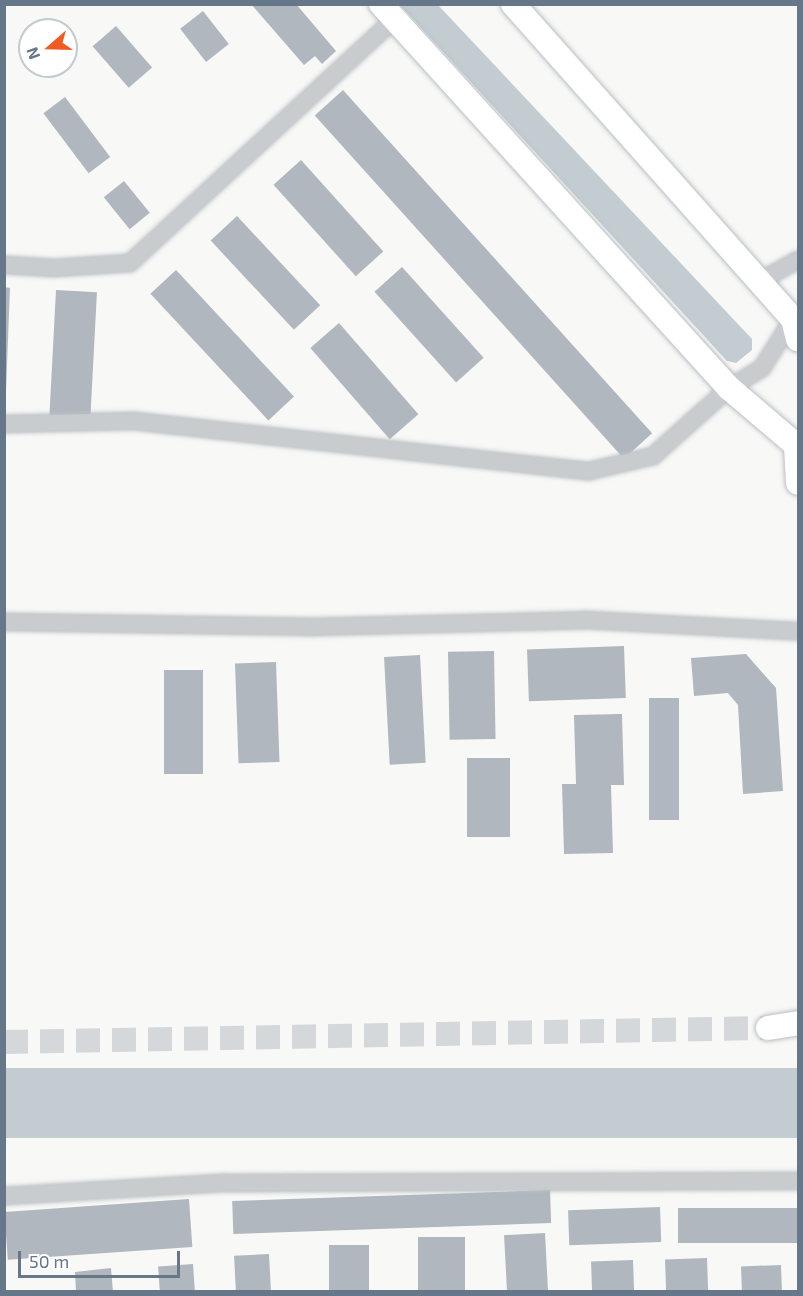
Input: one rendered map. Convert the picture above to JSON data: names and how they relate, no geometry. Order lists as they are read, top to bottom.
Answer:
{
  "scale_bar": "50 m",
  "north": "left"
}
